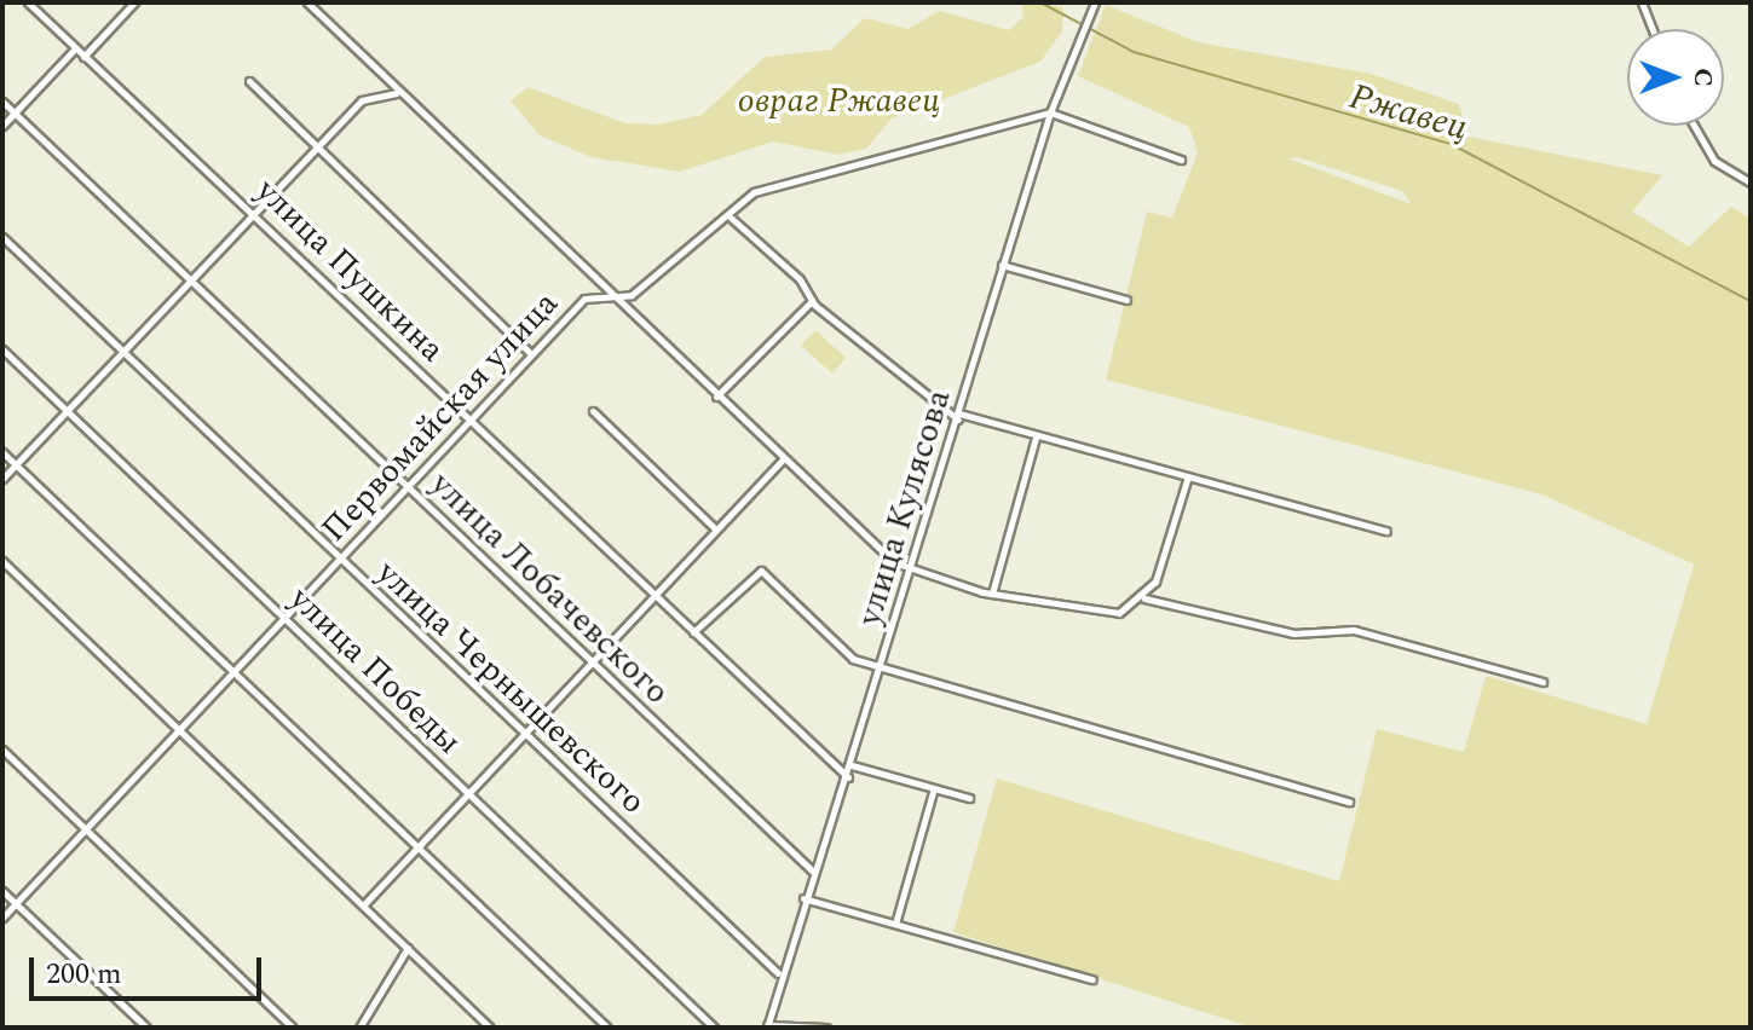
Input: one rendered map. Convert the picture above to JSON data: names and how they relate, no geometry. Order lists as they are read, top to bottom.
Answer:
{
  "streets": {
    "street": [
      "улица Пушкина",
      "Первомайская улица",
      "улица Кулясова",
      "улица Лобачевского",
      "улица Победы",
      "улица Чернышевского"
    ]
  },
  "crossings": [
    ["улица Пушкина", "Первомайская улица"],
    ["улица Пушкина", "улица Кулясова"],
    ["Первомайская улица", "улица Кулясова"],
    ["Первомайская улица", "улица Лобачевского"],
    ["Первомайская улица", "улица Победы"],
    ["Первомайская улица", "улица Чернышевского"],
    ["улица Кулясова", "улица Лобачевского"],
    ["улица Кулясова", "улица Чернышевского"]
  ],
  "water": ["Ржавец"],
  "parks": ["овраг Ржавец"],
  "scale_bar": "200 m",
  "north": "right"
}
